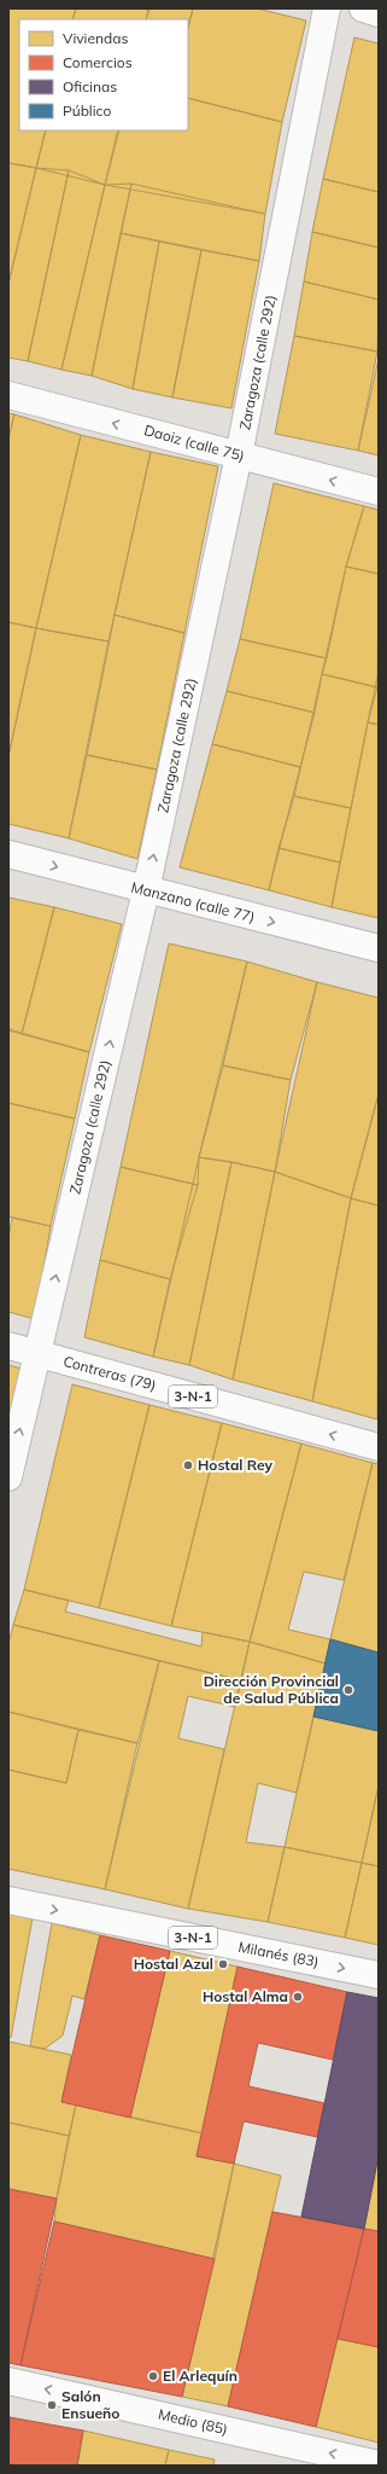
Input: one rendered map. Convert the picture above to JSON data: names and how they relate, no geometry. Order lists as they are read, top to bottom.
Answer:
{
  "streets": {
    "street": [
      "Zaragoza (calle 292)",
      "Daoiz (calle 75)",
      "Manzano (calle 77)",
      "Contreras (79)",
      "3-N-1",
      "Milanés (83)",
      "Medio (85)"
    ]
  },
  "crossings": [
    ["Zaragoza (calle 292)", "Daoiz (calle 75)"],
    ["Zaragoza (calle 292)", "Manzano (calle 77)"],
    ["Zaragoza (calle 292)", "Contreras (79)"]
  ],
  "one_way": [
    "Zaragoza (calle 292)",
    "Daoiz (calle 75)",
    "Manzano (calle 77)",
    "Contreras (79)",
    "Milanés (83)",
    "Medio (85)"
  ],
  "places": [
    "Hostal Rey",
    "Dirección Provincial de Salud Pública",
    "Hostal Azul",
    "Hostal Alma",
    "El Arlequín",
    "Salón Ensueño"
  ],
  "legend": [
    "Viviendas",
    "Comercios",
    "Oficinas",
    "Público"
  ]
}
